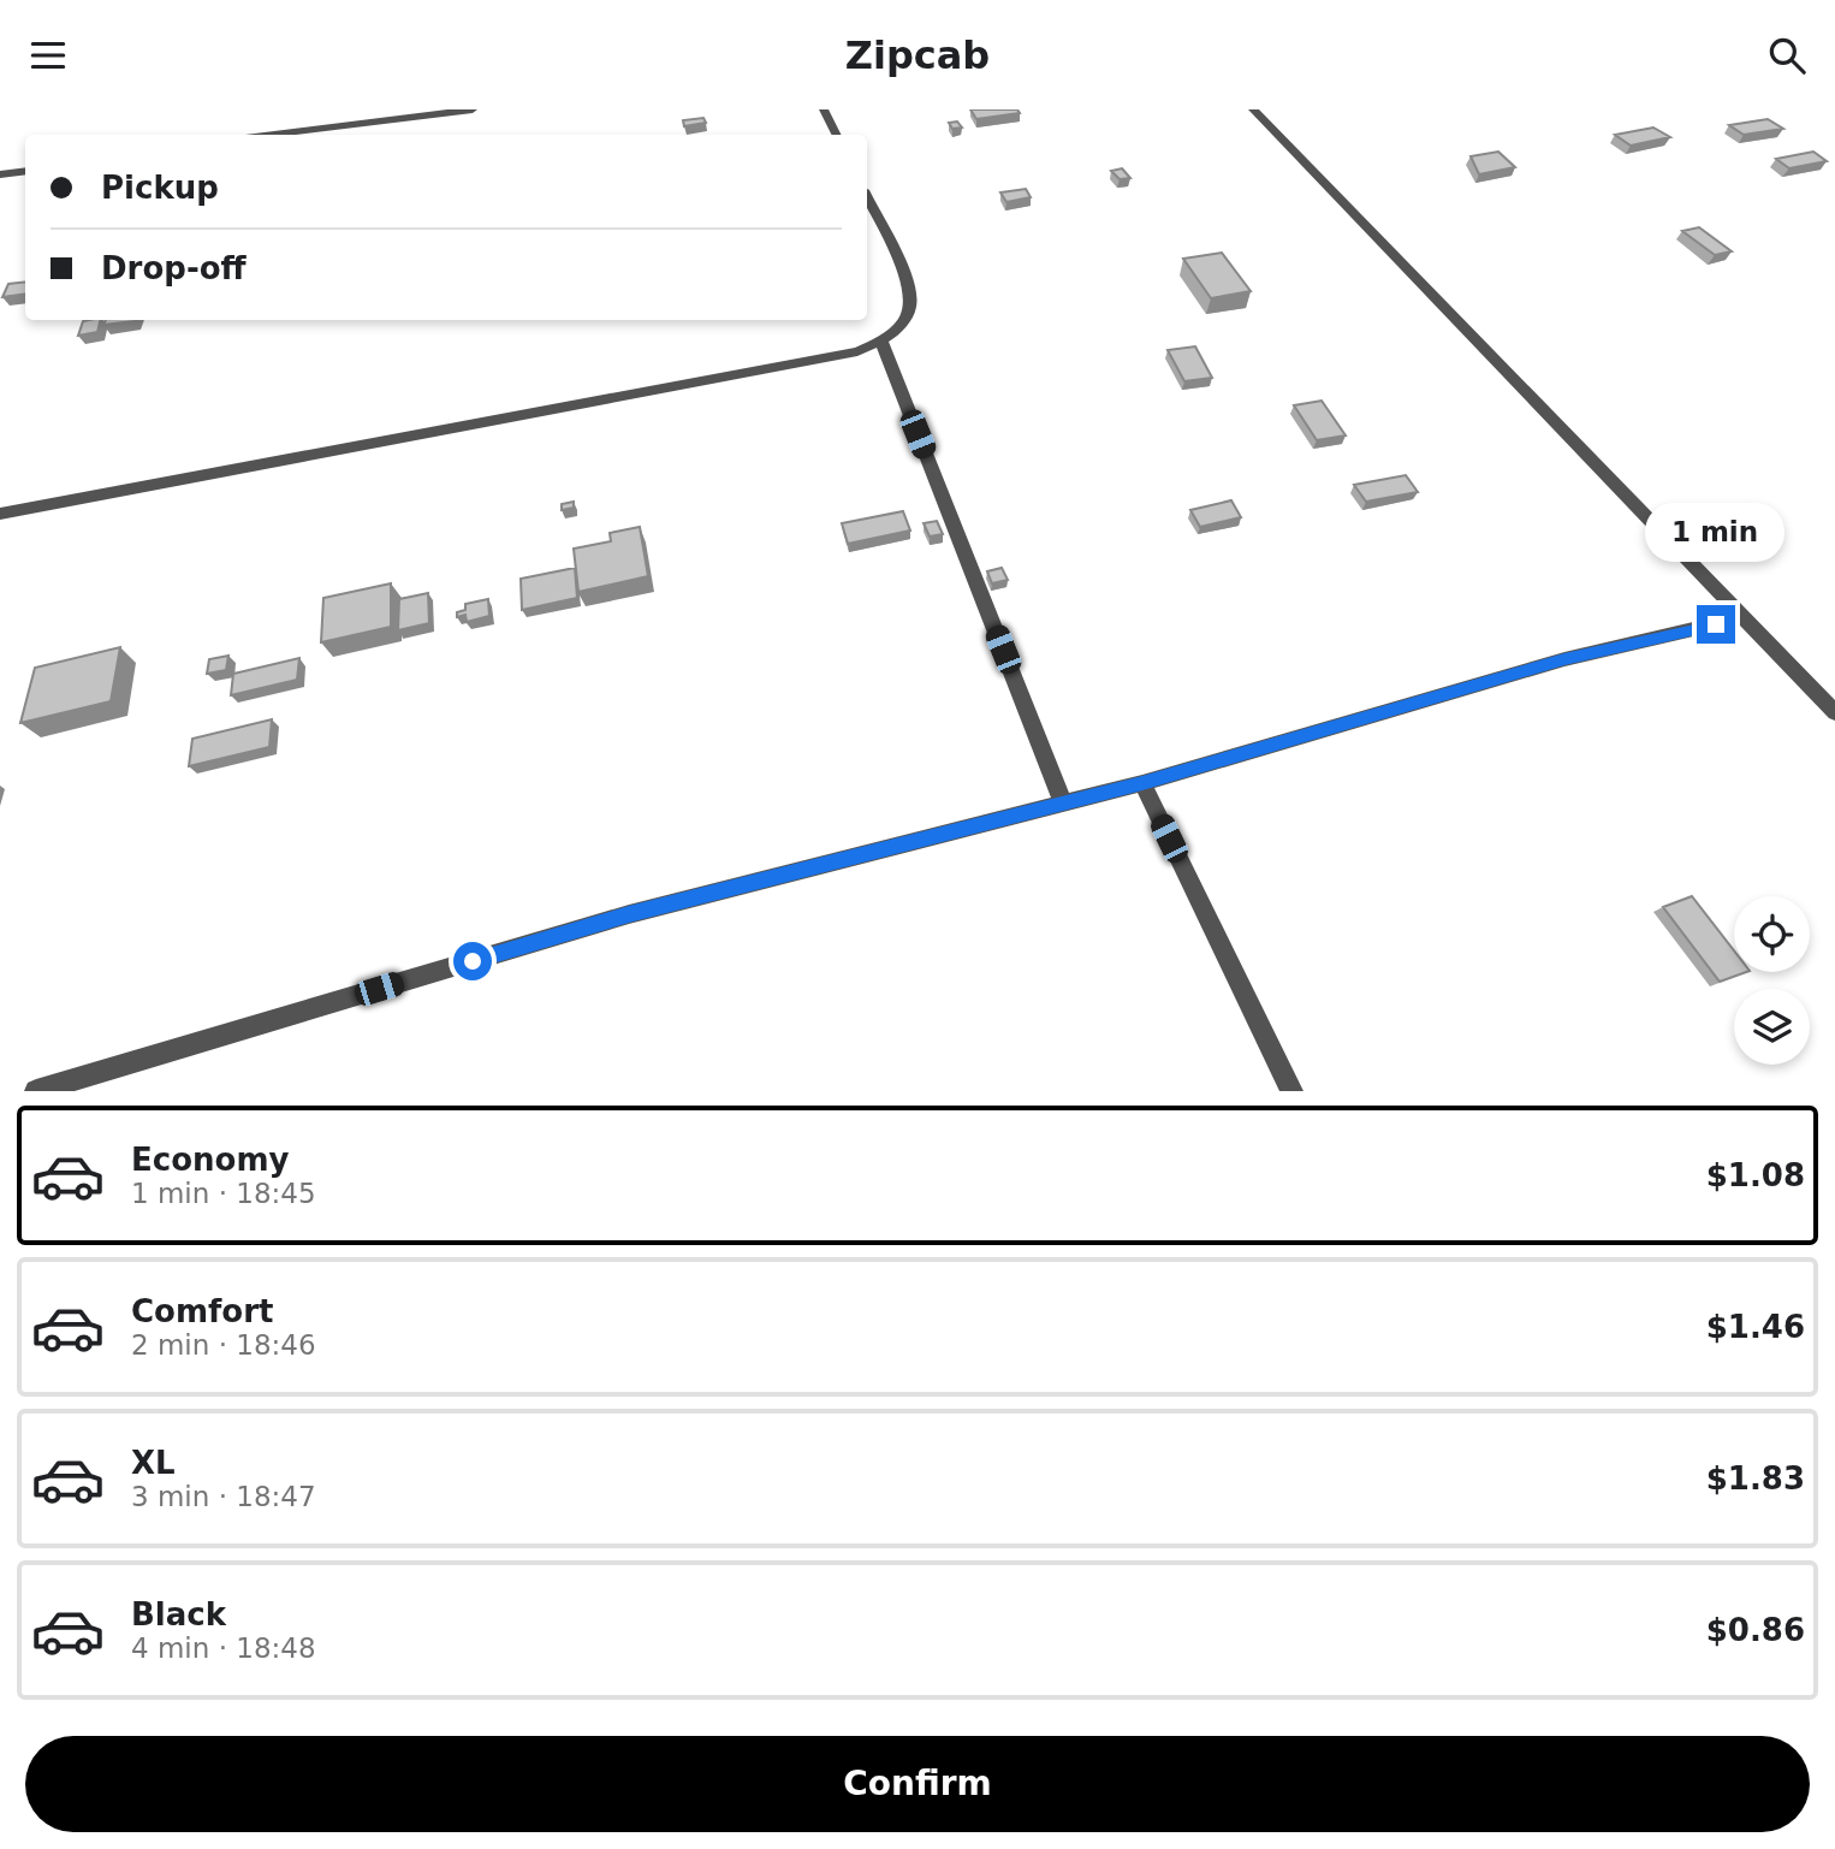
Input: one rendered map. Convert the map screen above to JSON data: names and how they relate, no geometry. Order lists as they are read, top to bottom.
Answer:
{
  "page": {
    "header": "Zipcab",
    "banner": ["Pickup", "Drop-off"],
    "bubble": "1 min",
    "list": [
      {
        "name": "Economy",
        "note": "1 min · 18:45",
        "value": "$1.08"
      },
      {
        "name": "Comfort",
        "note": "2 min · 18:46",
        "value": "$1.46"
      },
      {
        "name": "XL",
        "note": "3 min · 18:47",
        "value": "$1.83"
      },
      {
        "name": "Black",
        "note": "4 min · 18:48",
        "value": "$0.86"
      }
    ],
    "buttons": "Confirm"
  }
}
